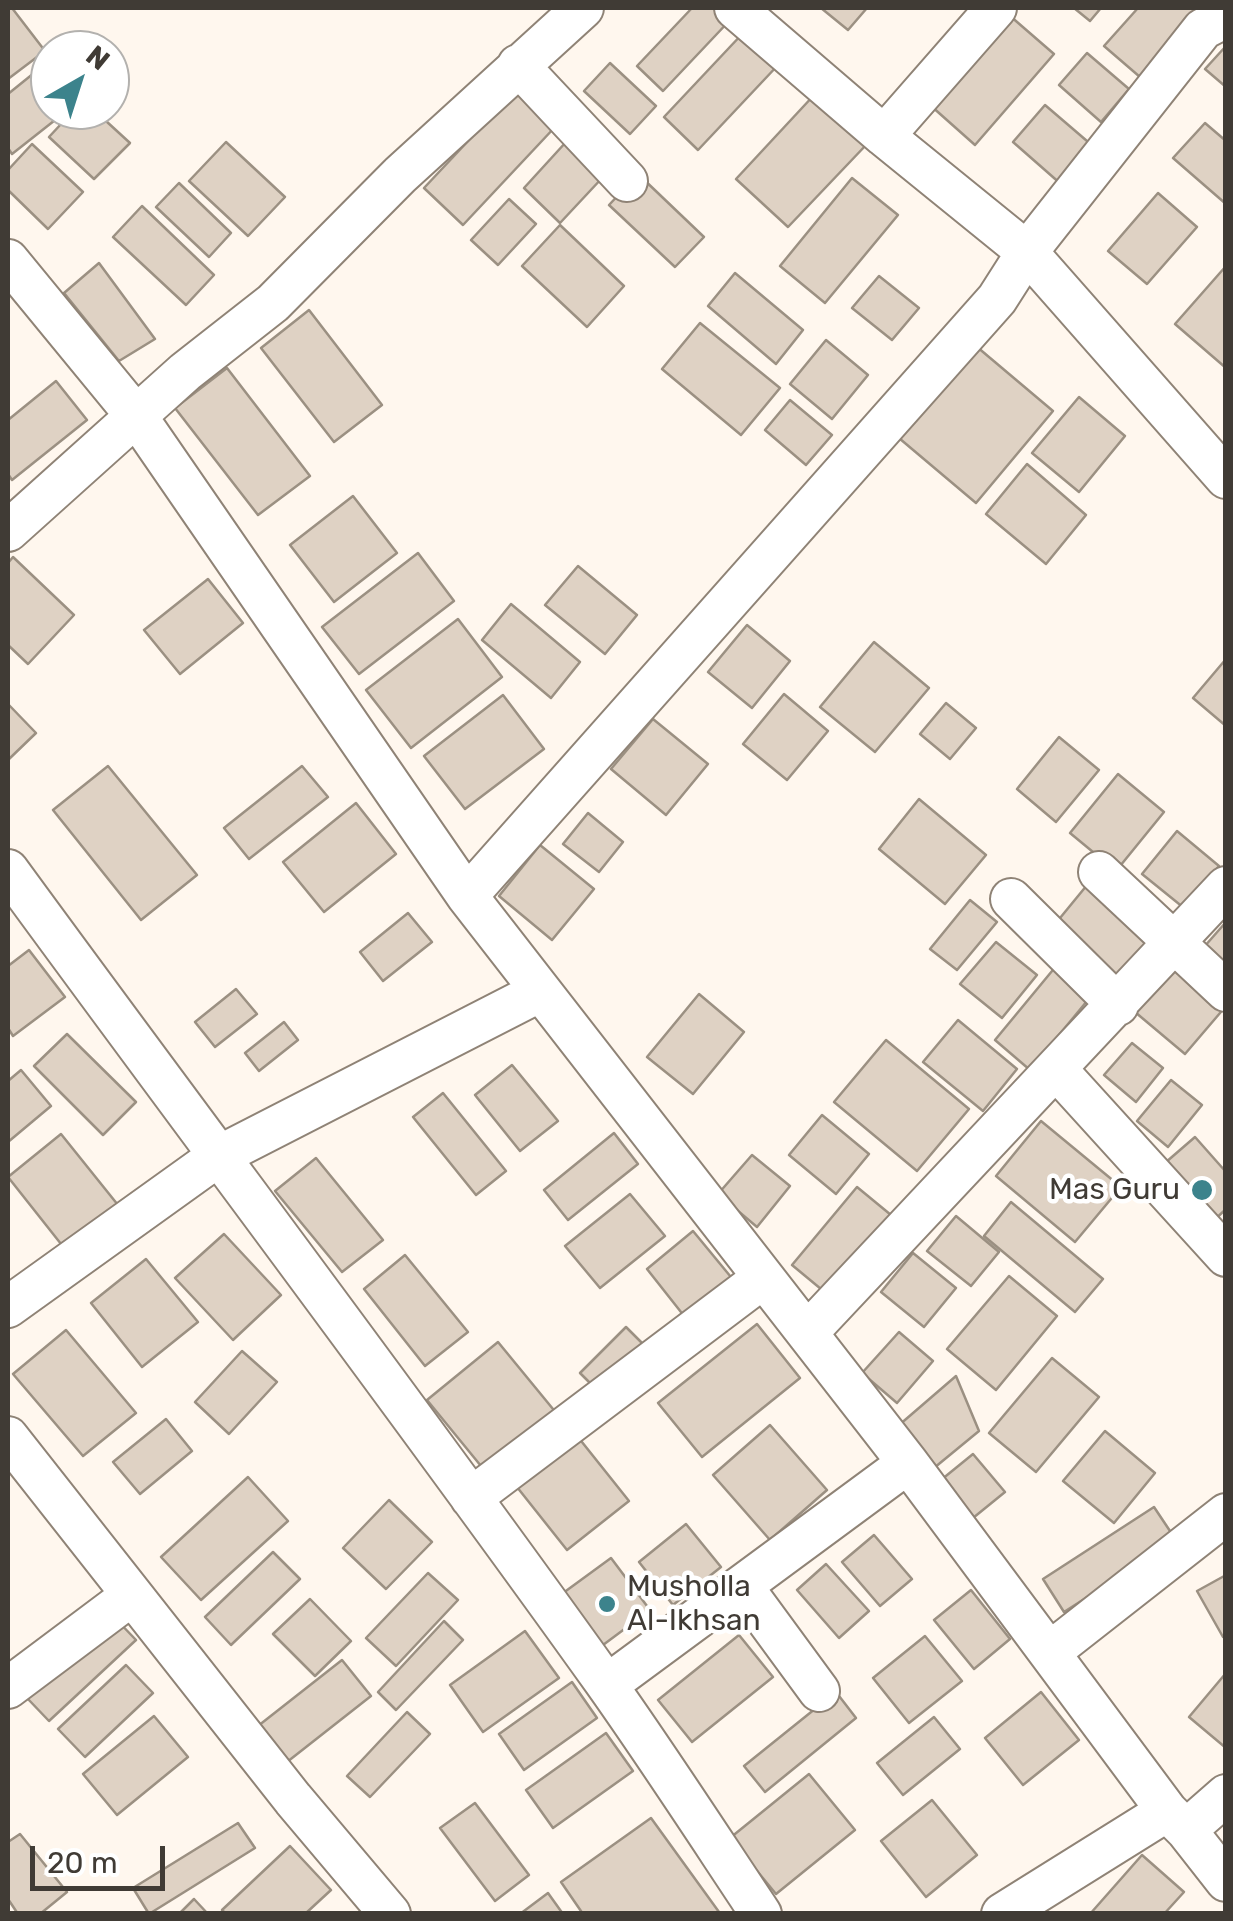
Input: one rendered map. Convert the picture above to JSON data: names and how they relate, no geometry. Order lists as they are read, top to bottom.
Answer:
{
  "places": ["Mas Guru", "Musholla Al-Ikhsan"],
  "scale_bar": "20 m",
  "north": "top right"
}
